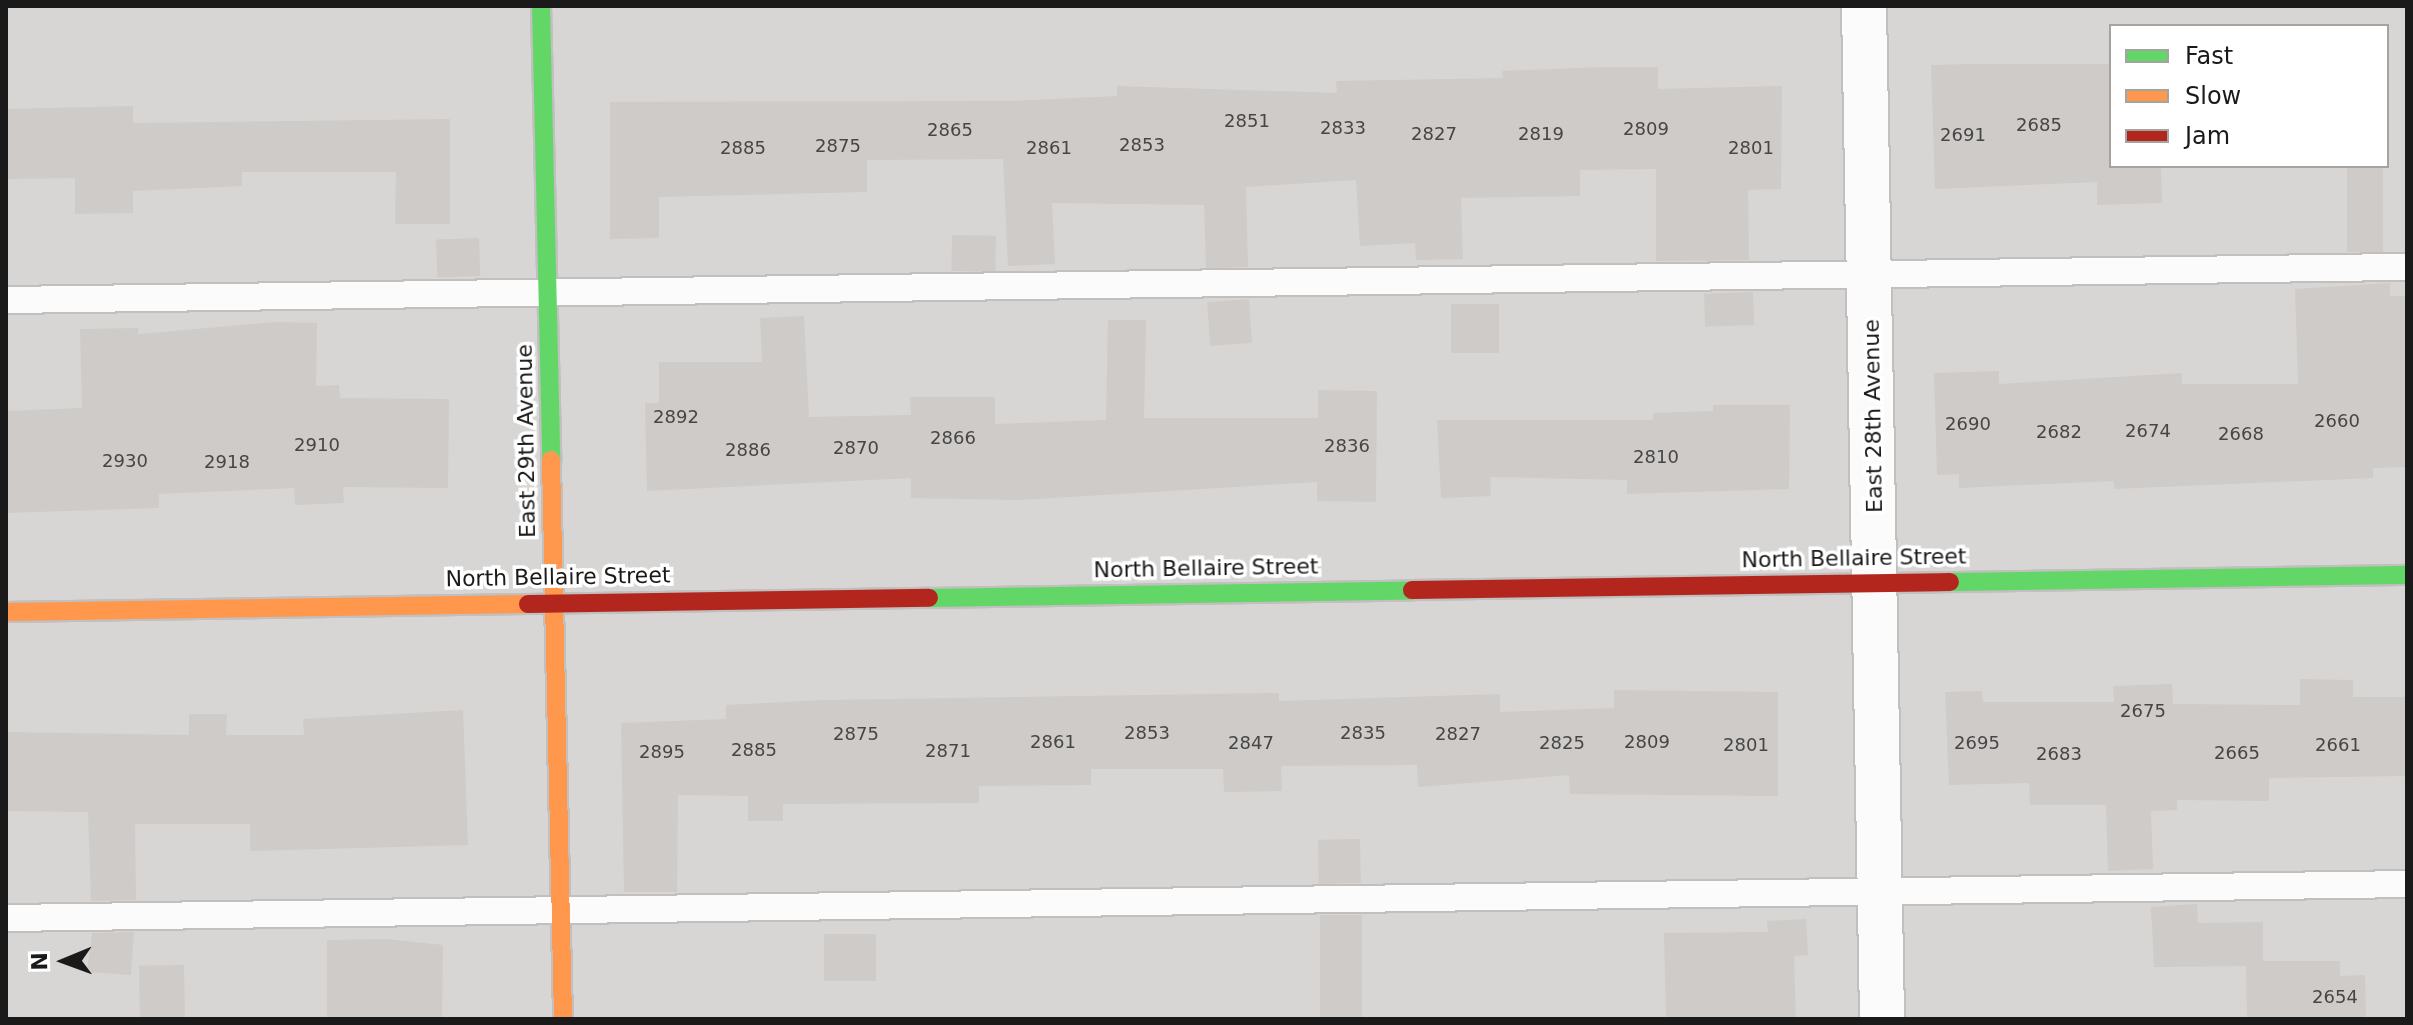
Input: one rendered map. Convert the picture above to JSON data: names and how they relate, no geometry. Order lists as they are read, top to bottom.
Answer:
{
  "streets": {
    "street": ["East 28th Avenue", "East 29th Avenue", "North Bellaire Street"]
  },
  "crossings": [
    ["East 28th Avenue", "North Bellaire Street"],
    ["East 29th Avenue", "North Bellaire Street"]
  ],
  "house_numbers": [
    "2851",
    "2685",
    "2833",
    "2809",
    "2865",
    "2827",
    "2819",
    "2691",
    "2853",
    "2875",
    "2885",
    "2861",
    "2801",
    "2892",
    "2660",
    "2690",
    "2674",
    "2682",
    "2668",
    "2866",
    "2910",
    "2836",
    "2870",
    "2886",
    "2810",
    "2930",
    "2918",
    "2675",
    "2853",
    "2835",
    "2875",
    "2827",
    "2861",
    "2809",
    "2847",
    "2825",
    "2695",
    "2801",
    "2661",
    "2885",
    "2871",
    "2895",
    "2665",
    "2683",
    "2654"
  ],
  "legend": ["Fast", "Slow", "Jam"],
  "north": "left"
}
